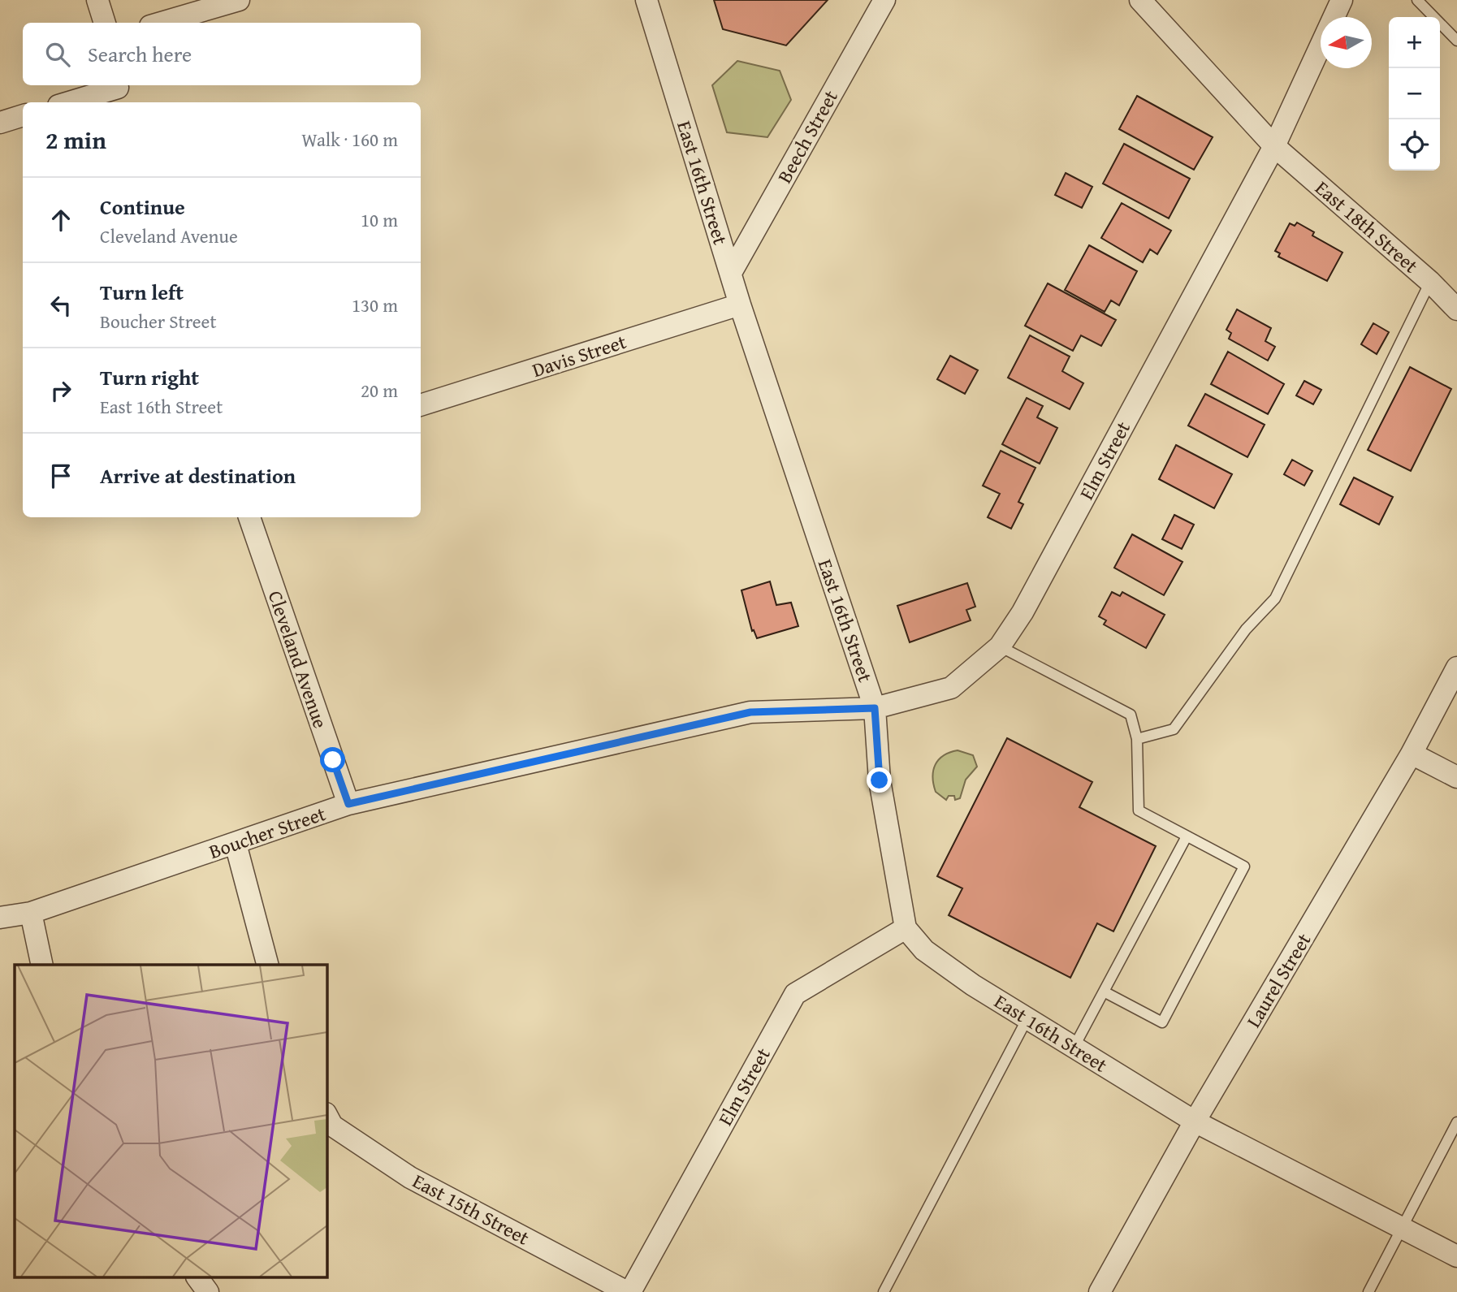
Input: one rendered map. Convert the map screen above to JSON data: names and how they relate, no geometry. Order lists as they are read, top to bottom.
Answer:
{
  "streets": {
    "street": [
      "Beech Street",
      "East 16th Street",
      "East 18th Street",
      "Davis Street",
      "Elm Street",
      "Cleveland Avenue",
      "Boucher Street",
      "Laurel Street",
      "East 15th Street"
    ]
  },
  "crossings": [
    ["Beech Street", "East 16th Street"],
    ["East 16th Street", "Davis Street"],
    ["East 16th Street", "Elm Street"],
    ["East 16th Street", "Boucher Street"],
    ["East 16th Street", "Laurel Street"],
    ["East 18th Street", "Elm Street"],
    ["Elm Street", "Boucher Street"],
    ["Elm Street", "East 15th Street"],
    ["Cleveland Avenue", "Boucher Street"]
  ],
  "north": "left",
  "page": {
    "map_buttons": ["+", "−"],
    "search": "Search here",
    "heading": ["2 min", "Walk · 160 m"],
    "list": [
      ["Continue", "Cleveland Avenue", "10 m"],
      ["Turn left", "Boucher Street", "130 m"],
      ["Turn right", "East 16th Street", "20 m"],
      "Arrive at destination"
    ]
  }
}
